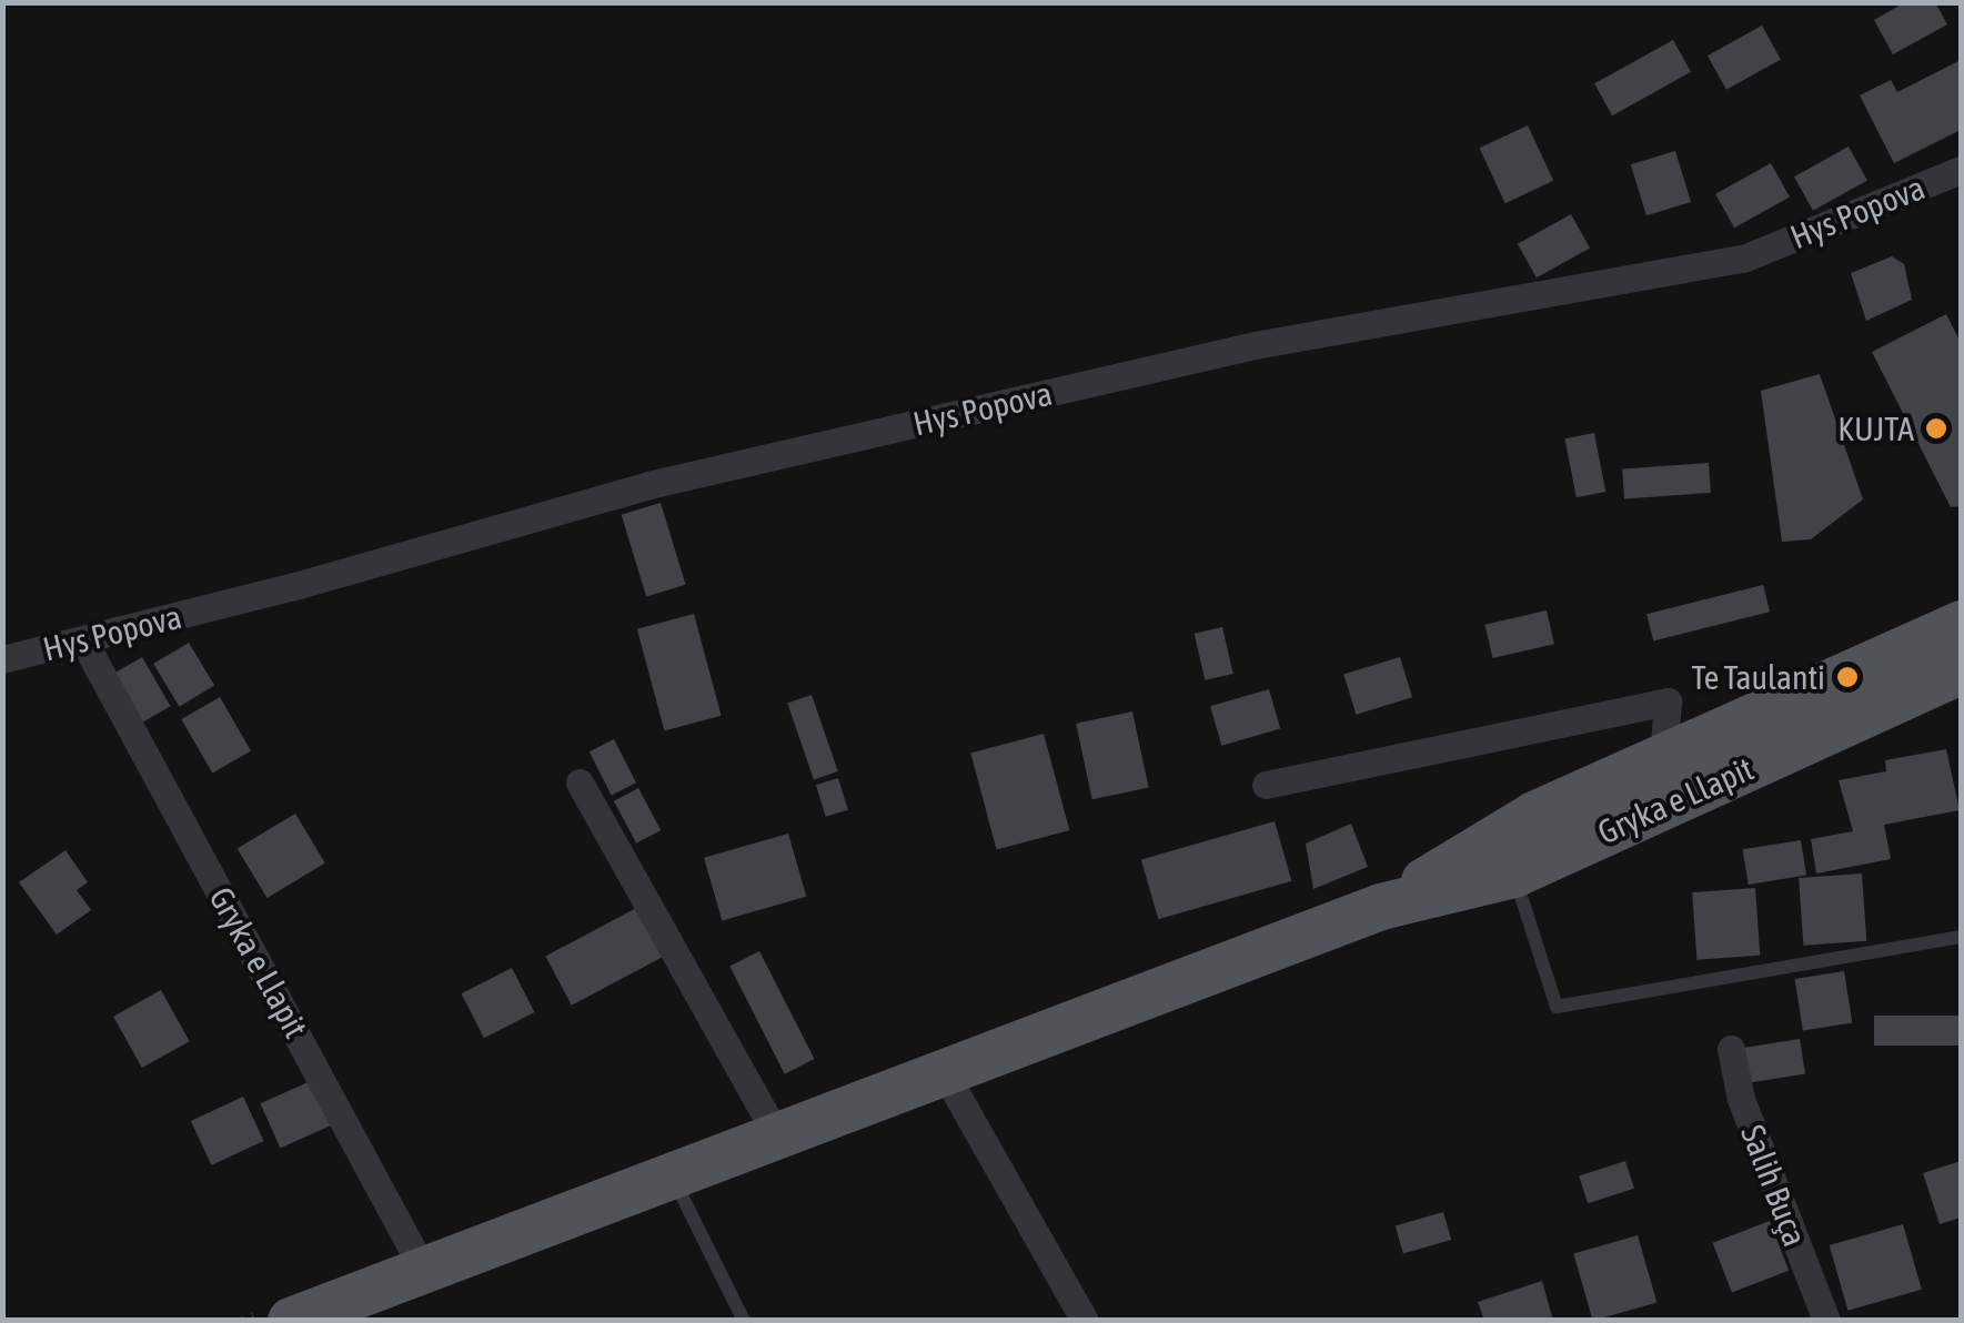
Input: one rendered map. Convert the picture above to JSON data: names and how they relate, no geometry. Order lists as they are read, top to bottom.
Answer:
{
  "streets": {
    "main road": ["Gryka e Llapit"],
    "street": ["Hys Popova", "Salih Buça"]
  },
  "places": ["KUJTA", "Te Taulanti"]
}
